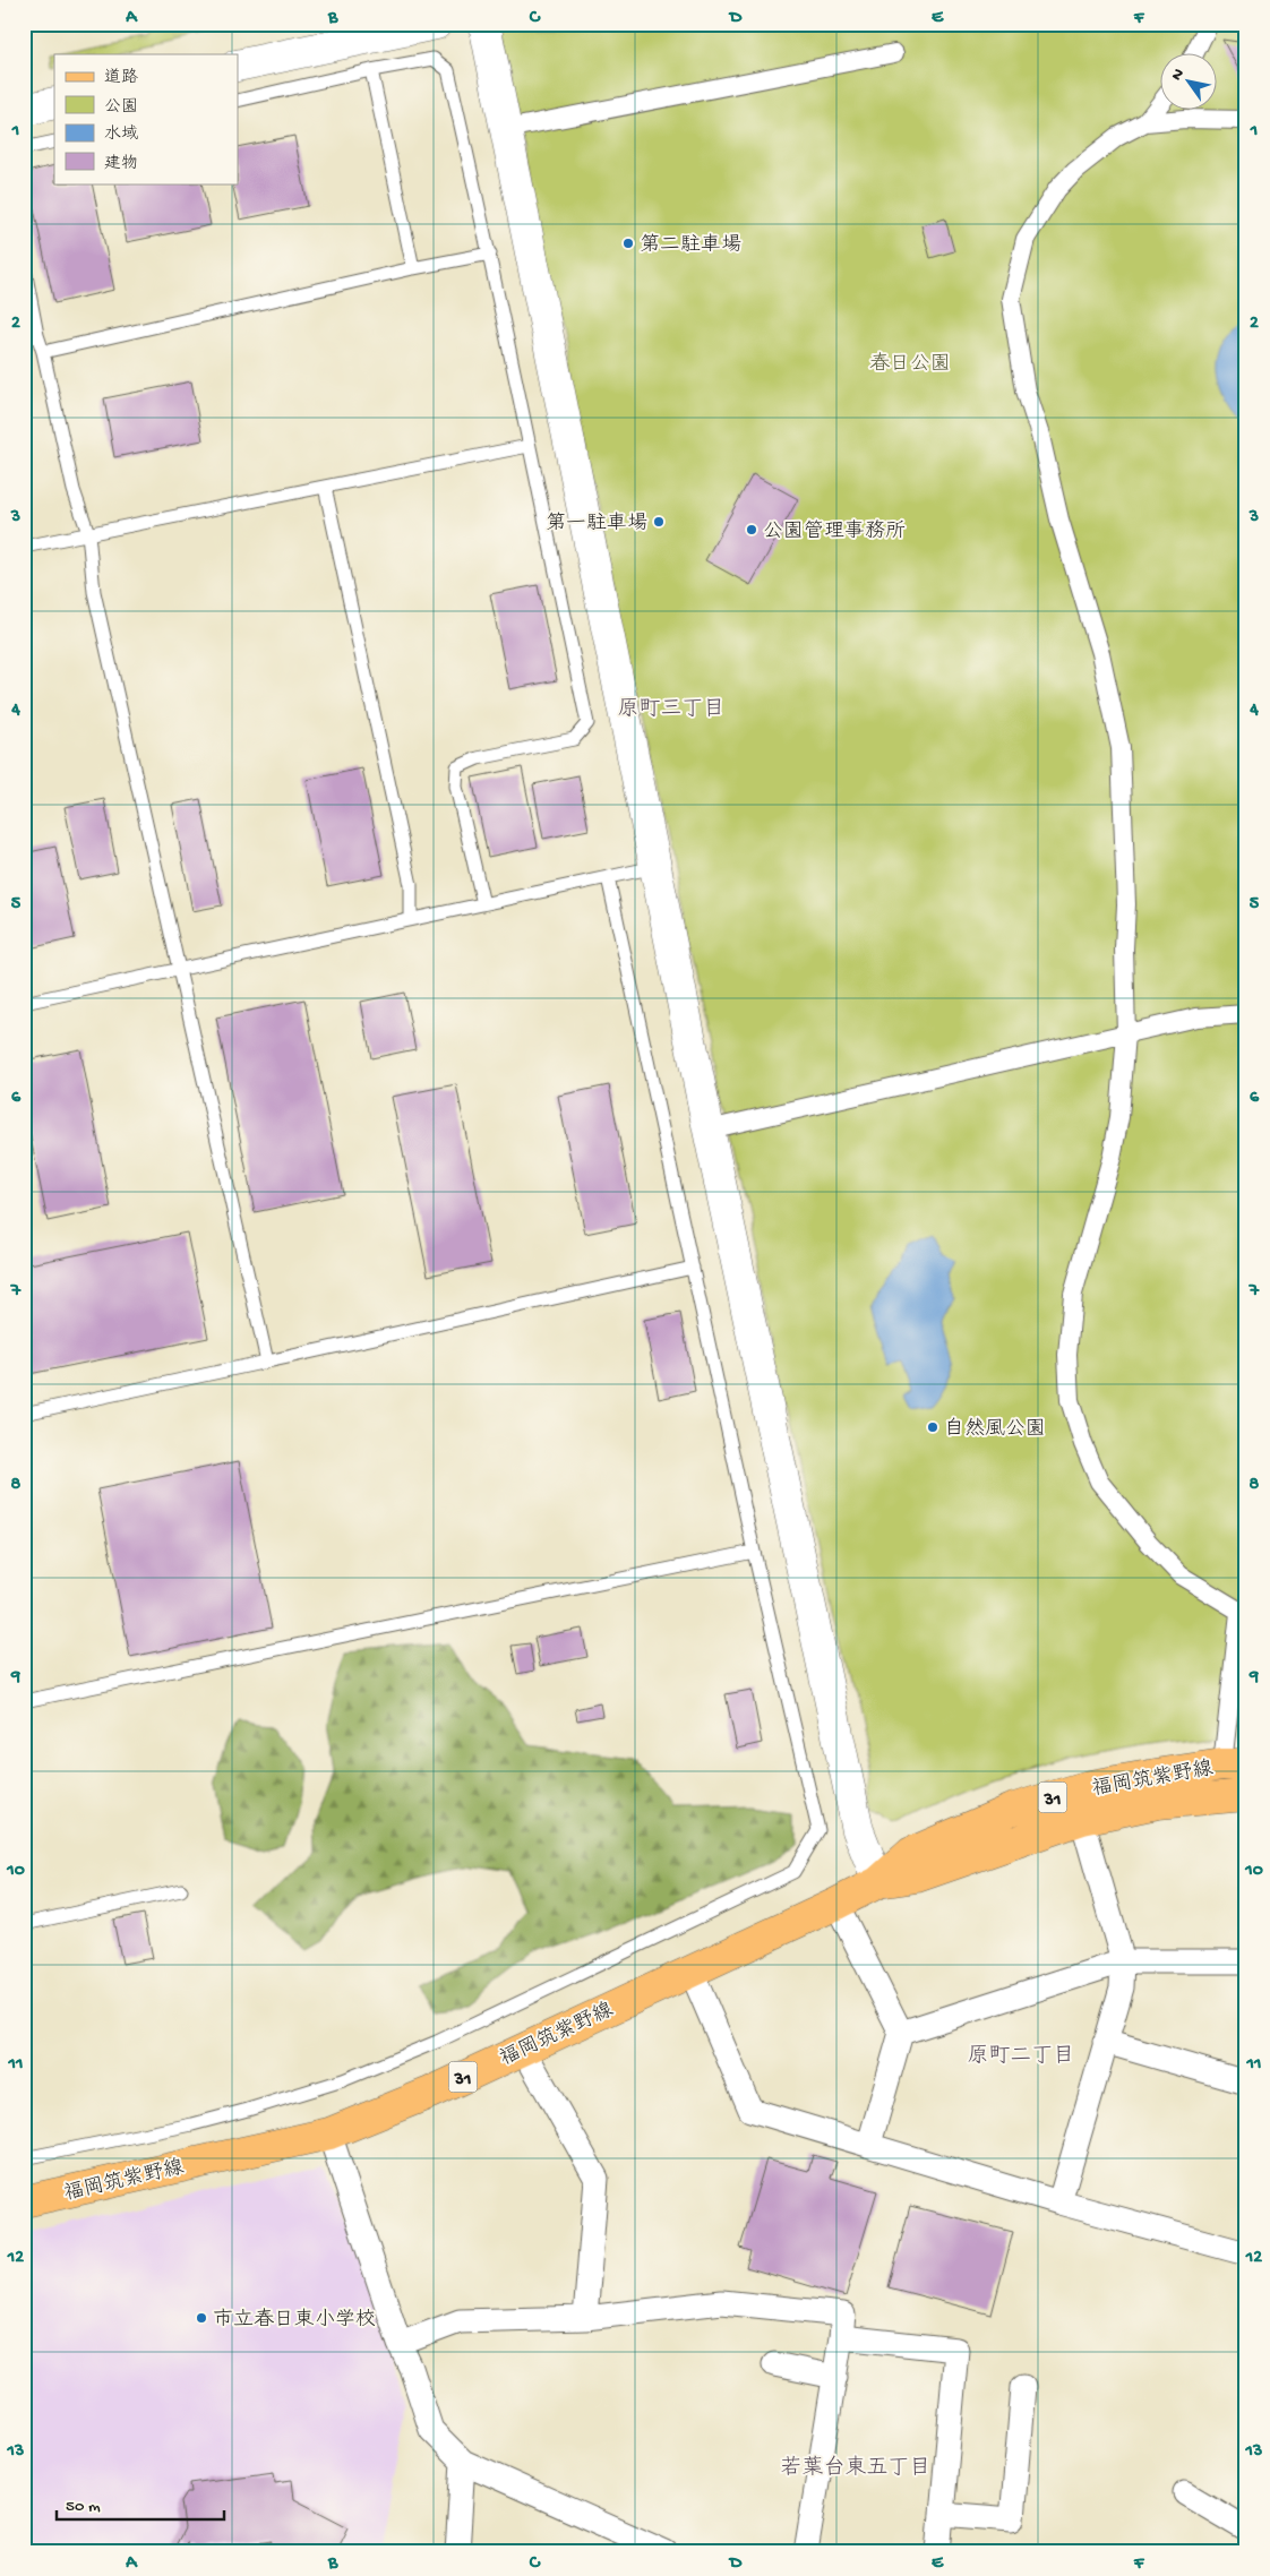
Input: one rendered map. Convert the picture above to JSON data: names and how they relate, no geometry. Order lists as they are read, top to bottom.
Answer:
{
  "streets": {
    "main road": ["福岡筑紫野線", "31"]
  },
  "districts": ["原町三丁目", "原町二丁目", "若葉台東五丁目"],
  "parks": ["春日公園"],
  "places": [
    "第二駐車場",
    "第一駐車場",
    "公園管理事務所",
    "自然風公園",
    "市立春日東小学校"
  ],
  "legend": [
    "道路",
    "公園",
    "水域",
    "建物"
  ],
  "scale_bar": "50 m",
  "north": "top left",
  "grid": {
    "columns": [
      "A",
      "B",
      "C",
      "D",
      "E",
      "F"
    ],
    "rows": [
      "1",
      "2",
      "3",
      "4",
      "5",
      "6",
      "7",
      "8",
      "9",
      "10",
      "11",
      "12",
      "13"
    ]
  }
}
